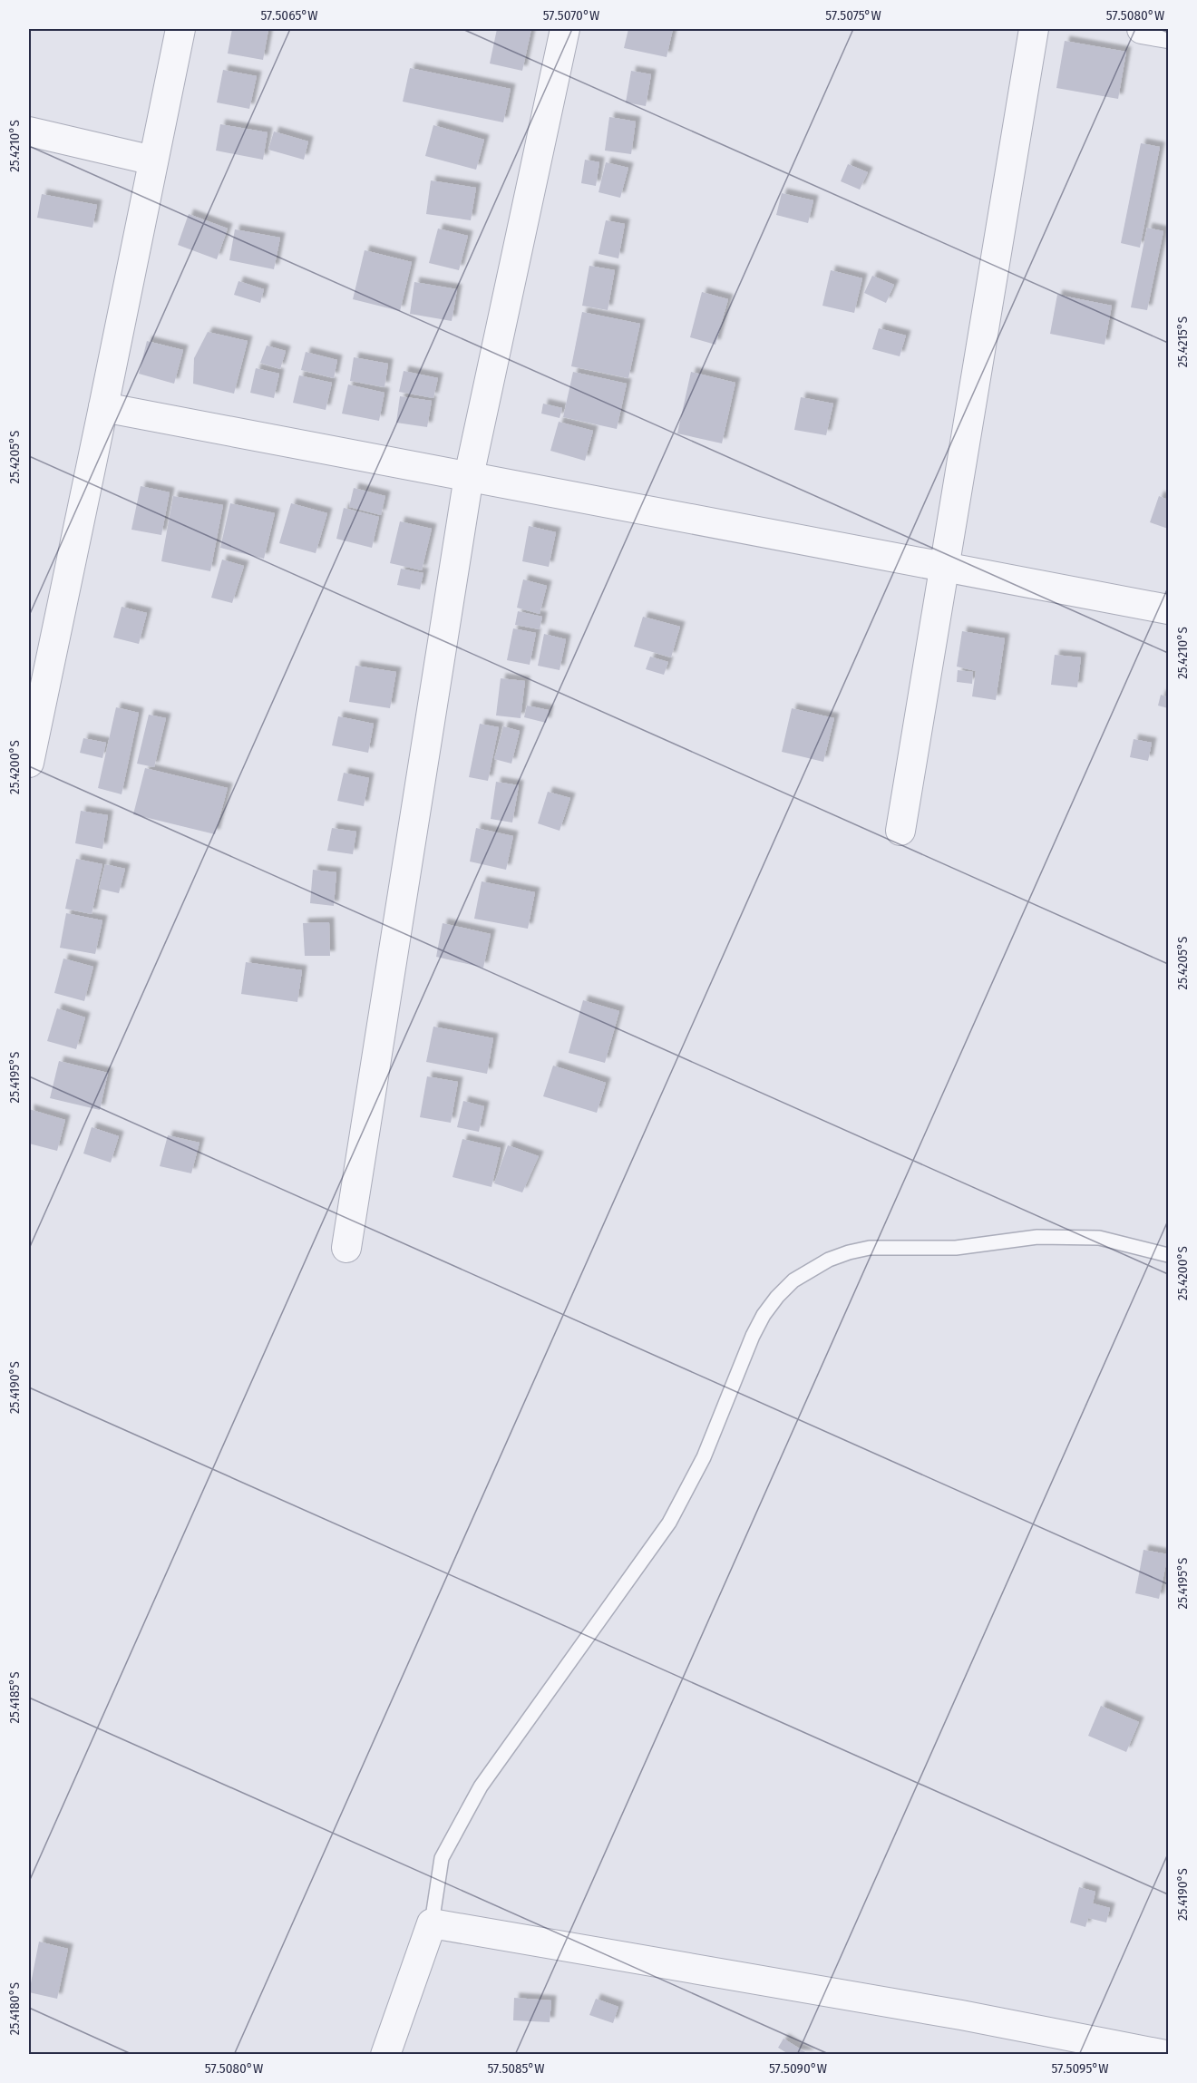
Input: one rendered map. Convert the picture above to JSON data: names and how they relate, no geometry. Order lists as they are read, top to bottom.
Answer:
{
  "coordinates": [
    "57.5065°W",
    "57.5070°W",
    "57.5075°W",
    "57.5080°W",
    "25.4210°S",
    "25.4215°S",
    "25.4205°S",
    "25.4200°S",
    "25.4195°S",
    "25.4190°S",
    "25.4185°S",
    "25.4180°S",
    "57.5085°W",
    "57.5090°W",
    "57.5095°W"
  ]
}
